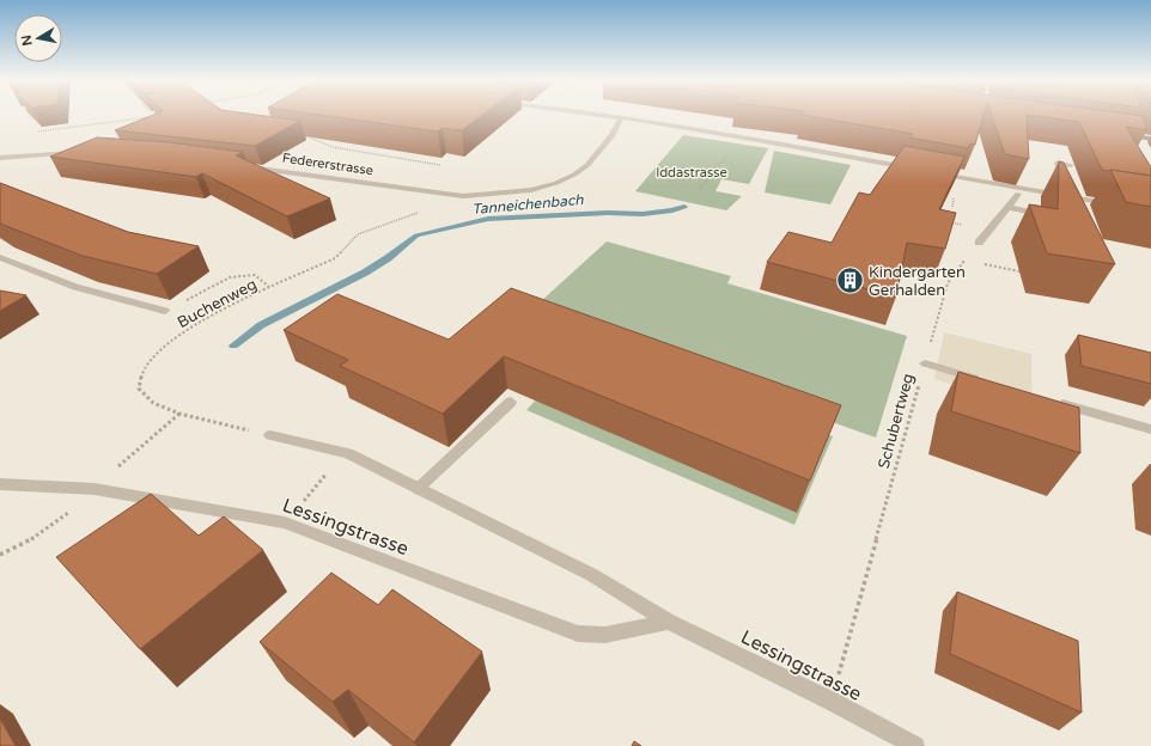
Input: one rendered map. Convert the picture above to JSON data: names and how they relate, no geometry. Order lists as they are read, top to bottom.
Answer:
{
  "streets": {
    "street": ["Federerstrasse", "Lessingstrasse"],
    "path": ["Buchenweg", "Schubertweg"]
  },
  "crossings": [
    ["Federerstrasse", "Buchenweg"],
    ["Buchenweg", "Lessingstrasse"]
  ],
  "water": ["Tanneichenbach"],
  "parks": ["Iddastrasse"],
  "places": {
    "building": ["Kindergarten Gerhalden"]
  },
  "north": "left"
}
